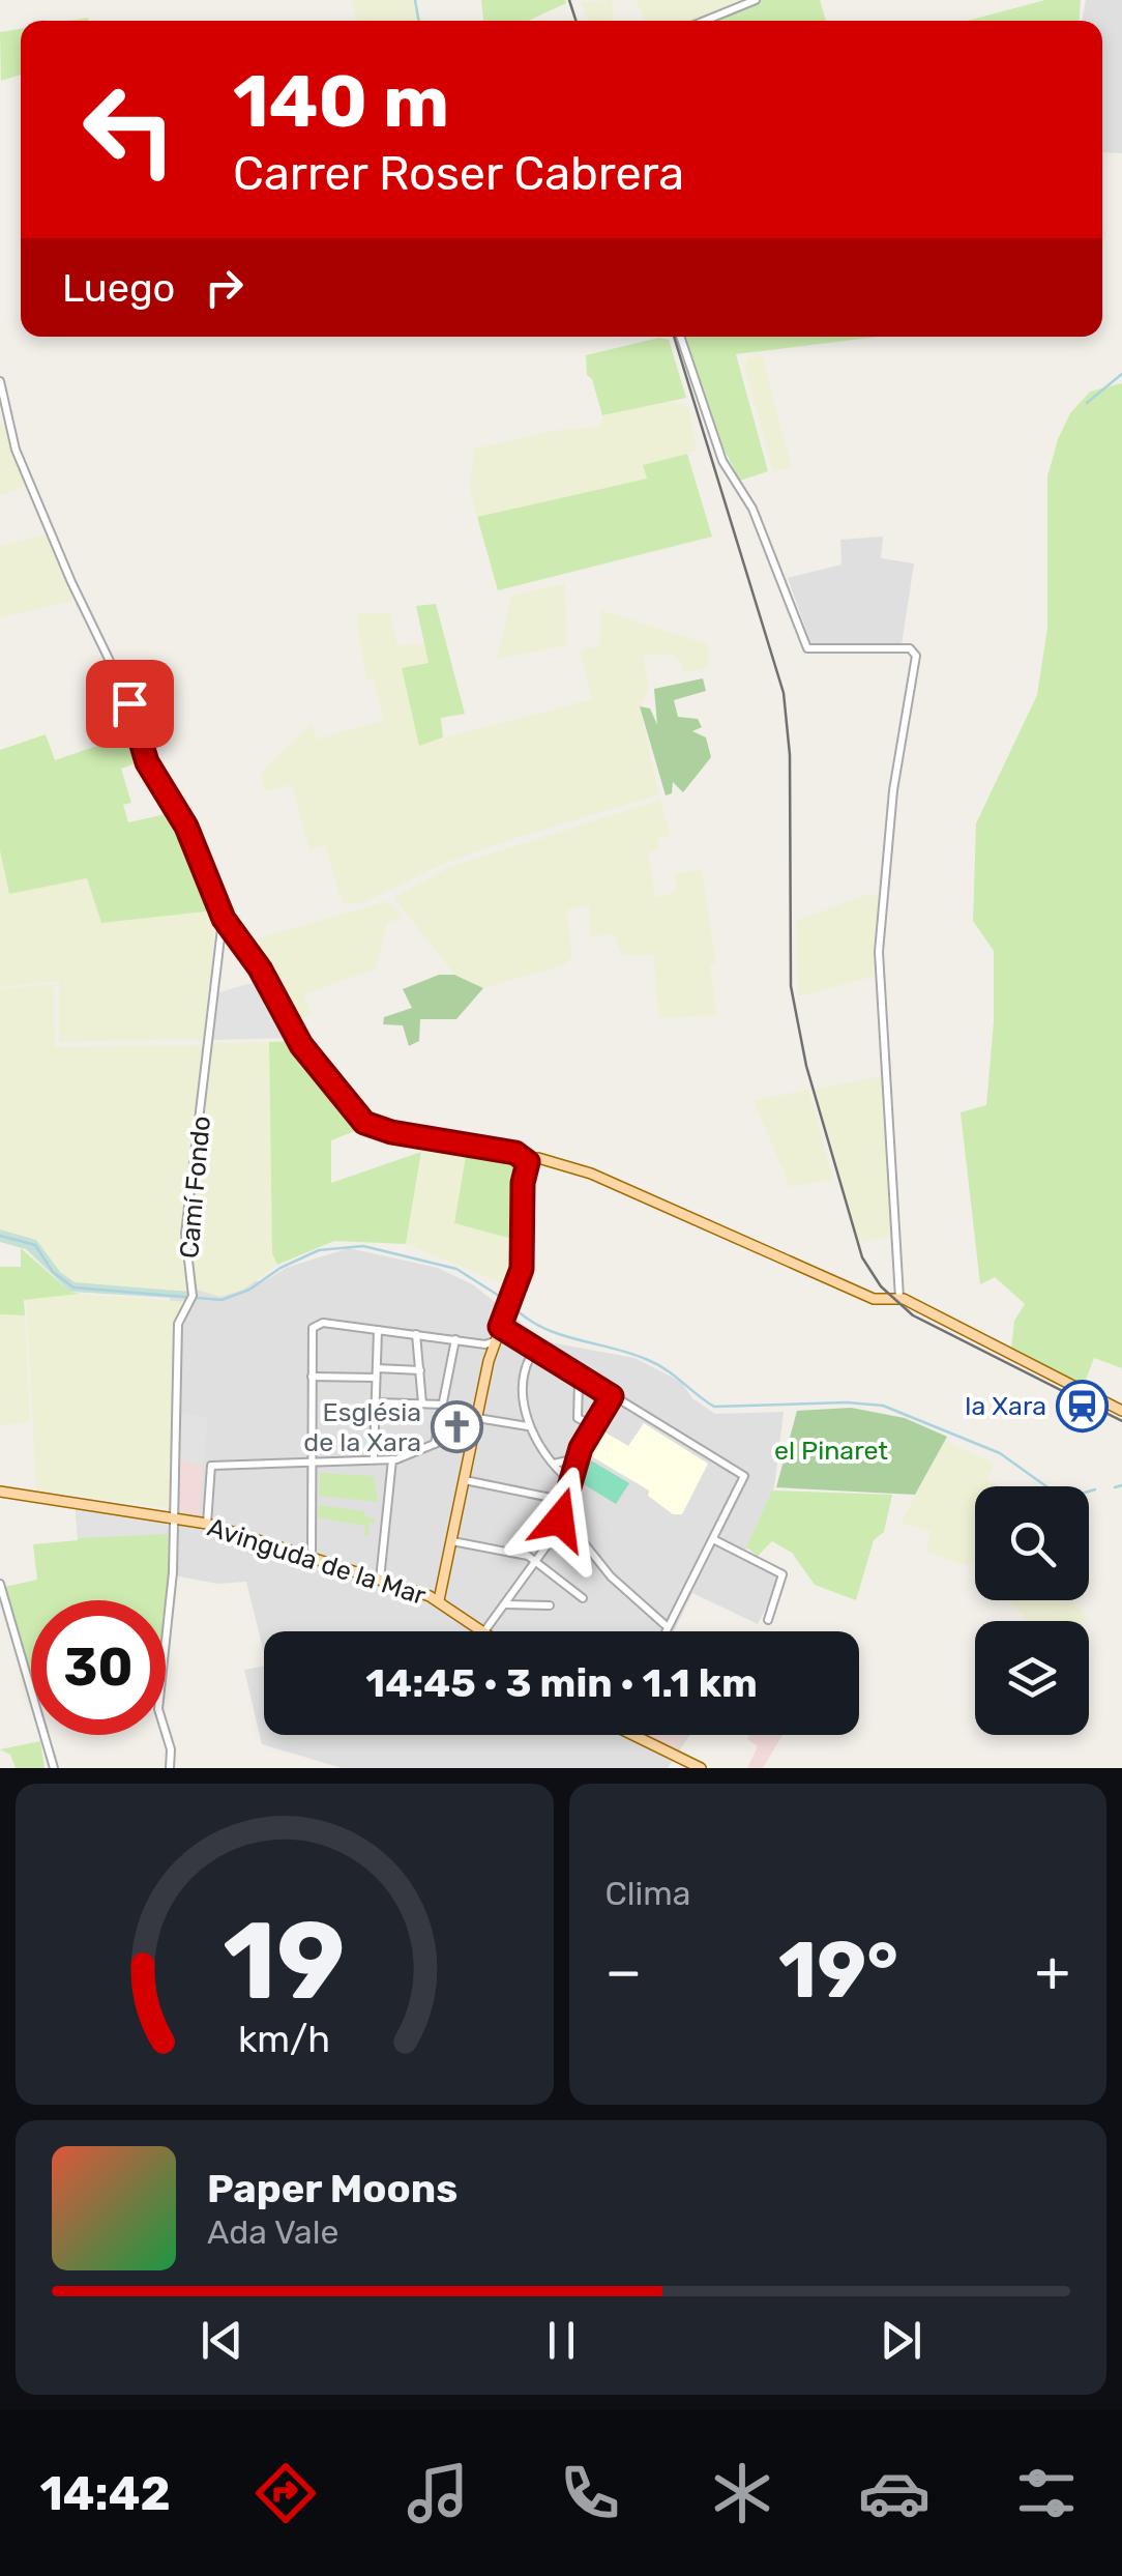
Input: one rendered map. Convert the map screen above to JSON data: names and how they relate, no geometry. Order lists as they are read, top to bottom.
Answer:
{
  "streets": {
    "main road": ["Avinguda de la Mar"],
    "street": ["Camí Fondo"]
  },
  "crossings": [
    ["Camí Fondo", "Avinguda de la Mar"]
  ],
  "parks": ["el Pinaret"],
  "places": {
    "station": ["la Xara"],
    "church": ["Església de la Xara"]
  },
  "page": {
    "turn": ["140 m", "Carrer Roser Cabrera"],
    "then": "Luego",
    "limit": "30",
    "trip": "14:45 · 3 min · 1.1 km",
    "tile": "Clima",
    "heat": ["−", "19°", "+"],
    "song": ["Paper Moons", "Ada Vale"],
    "tabs": "14:42",
    "gauge": ["19", "km/h"]
  }
}
